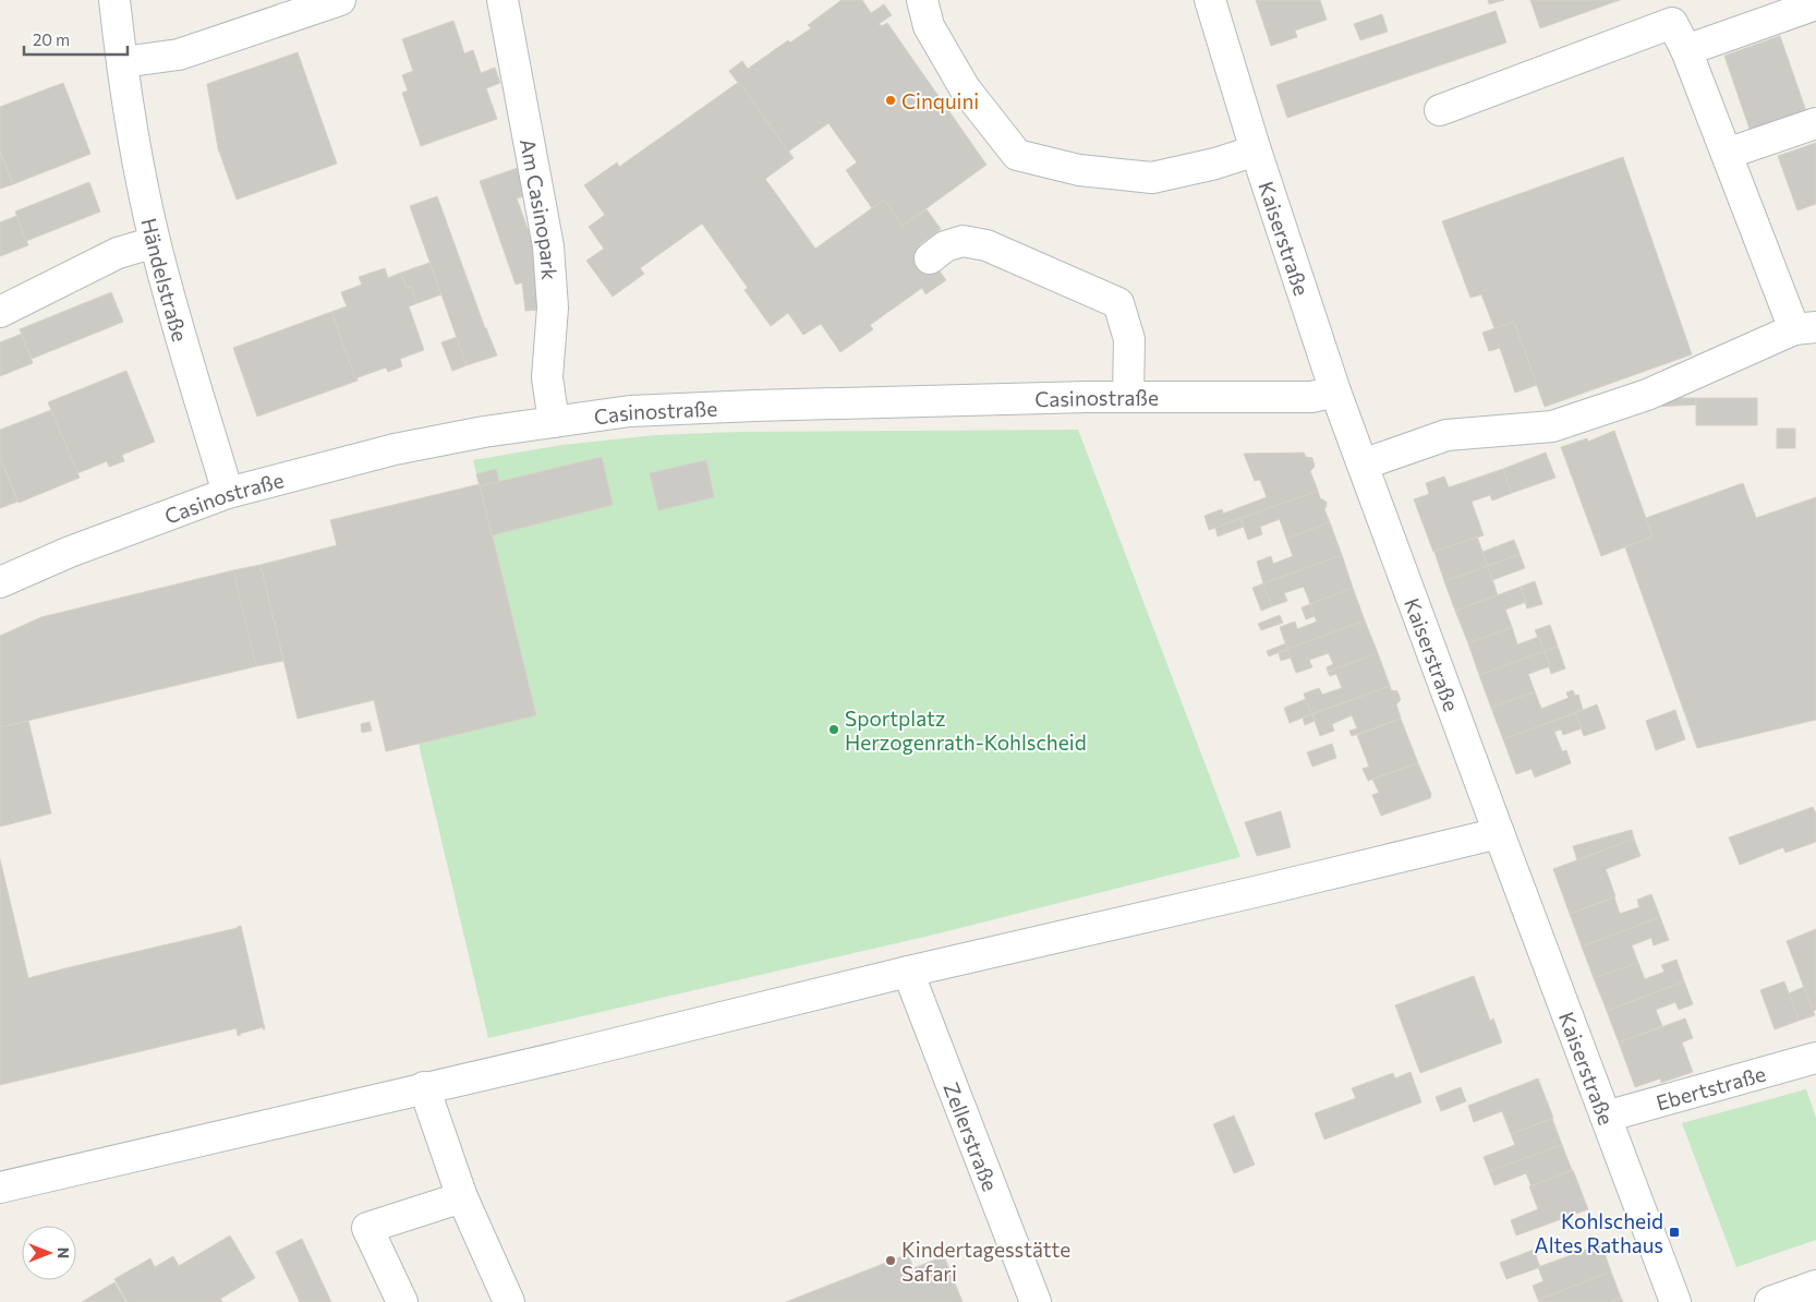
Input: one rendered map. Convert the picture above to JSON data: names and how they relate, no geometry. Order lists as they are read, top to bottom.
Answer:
{
  "streets": {
    "street": [
      "Am Casinopark",
      "Kaiserstraße",
      "Händelstraße",
      "Casinostraße",
      "Ebertstraße",
      "Zellerstraße"
    ]
  },
  "crossings": [
    ["Am Casinopark", "Casinostraße"],
    ["Kaiserstraße", "Casinostraße"],
    ["Kaiserstraße", "Ebertstraße"],
    ["Händelstraße", "Casinostraße"]
  ],
  "places": {
    "other": ["Cinquini", "Sportplatz Herzogenrath-Kohlscheid", "Kindertagesstätte Safari"],
    "transit": ["Kohlscheid Altes Rathaus"]
  },
  "scale_bar": "20 m",
  "north": "right"
}
